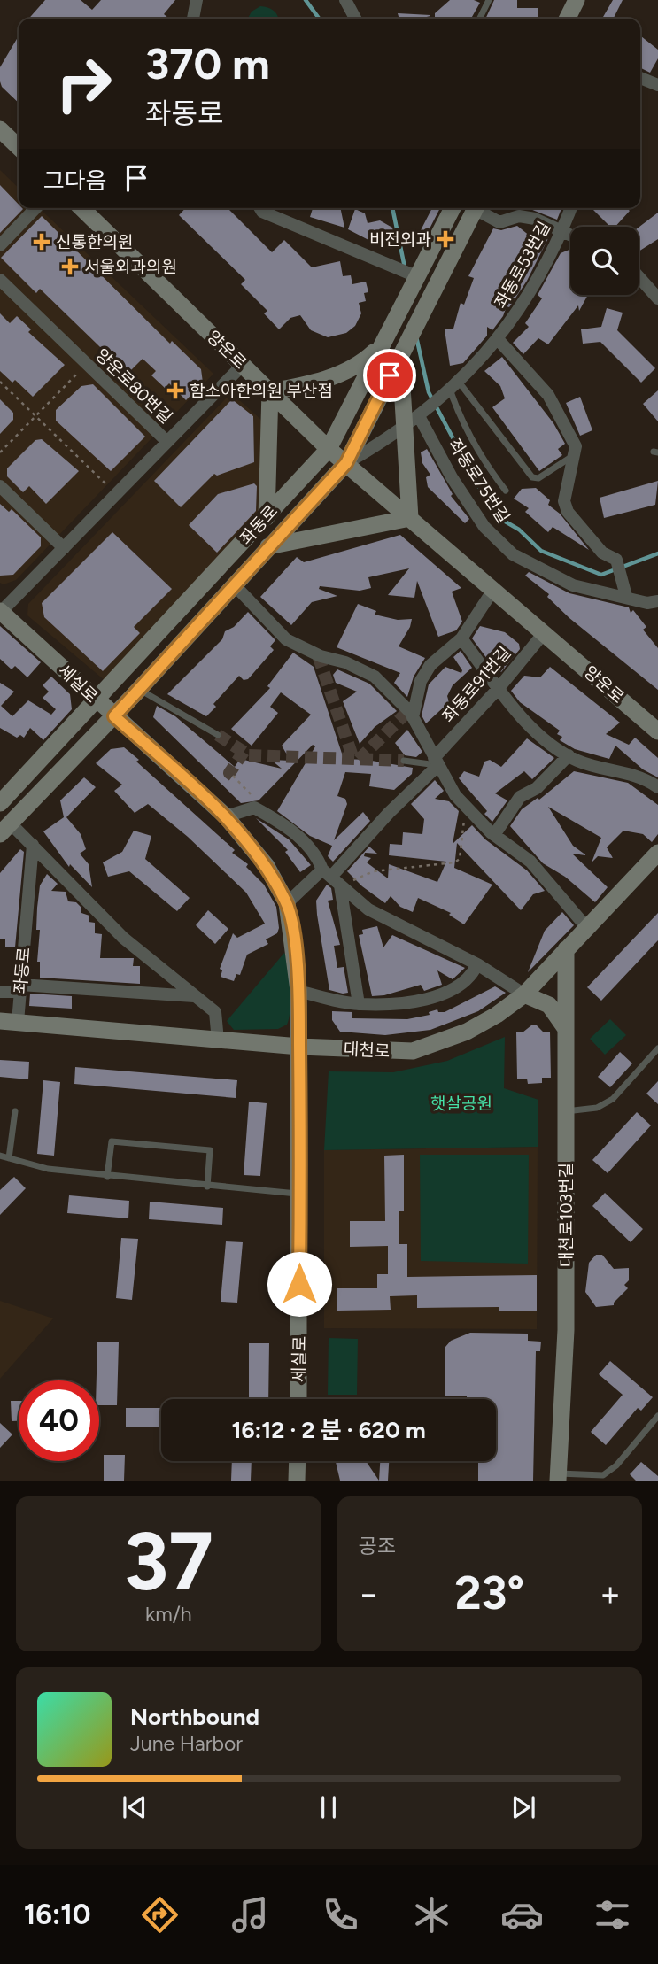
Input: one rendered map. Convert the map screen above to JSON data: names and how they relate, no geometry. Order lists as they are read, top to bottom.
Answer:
{
  "streets": {
    "main road": [
      "양운로",
      "좌동로",
      "세실로",
      "대천로",
      "대천로103번길"
    ],
    "street": [
      "좌동로53번길",
      "양운로80번길",
      "좌동로75번길",
      "좌동로91번길"
    ]
  },
  "crossings": [
    ["좌동로53번길", "양운로"],
    ["좌동로53번길", "좌동로75번길"],
    ["좌동로53번길", "좌동로"],
    ["양운로", "양운로80번길"],
    ["양운로", "좌동로"],
    ["양운로", "좌동로91번길"],
    ["좌동로", "세실로"],
    ["좌동로", "좌동로91번길"],
    ["좌동로", "대천로"],
    ["세실로", "대천로"],
    ["좌동로91번길", "대천로"],
    ["대천로", "대천로103번길"]
  ],
  "parks": ["햇살공원"],
  "places": {
    "health": [
      "비전외과",
      "신통한의원",
      "서울외과의원",
      "함소아한의원 부산점"
    ]
  },
  "page": {
    "turn": ["370 m", "좌동로"],
    "then": "그다음",
    "limit": "40",
    "trip": "16:12 · 2 분 · 620 m",
    "tile": [
      ["37", "km/h"],
      "공조"
    ],
    "heat": ["−", "23°", "+"],
    "song": ["Northbound", "June Harbor"],
    "tabs": "16:10"
  }
}
